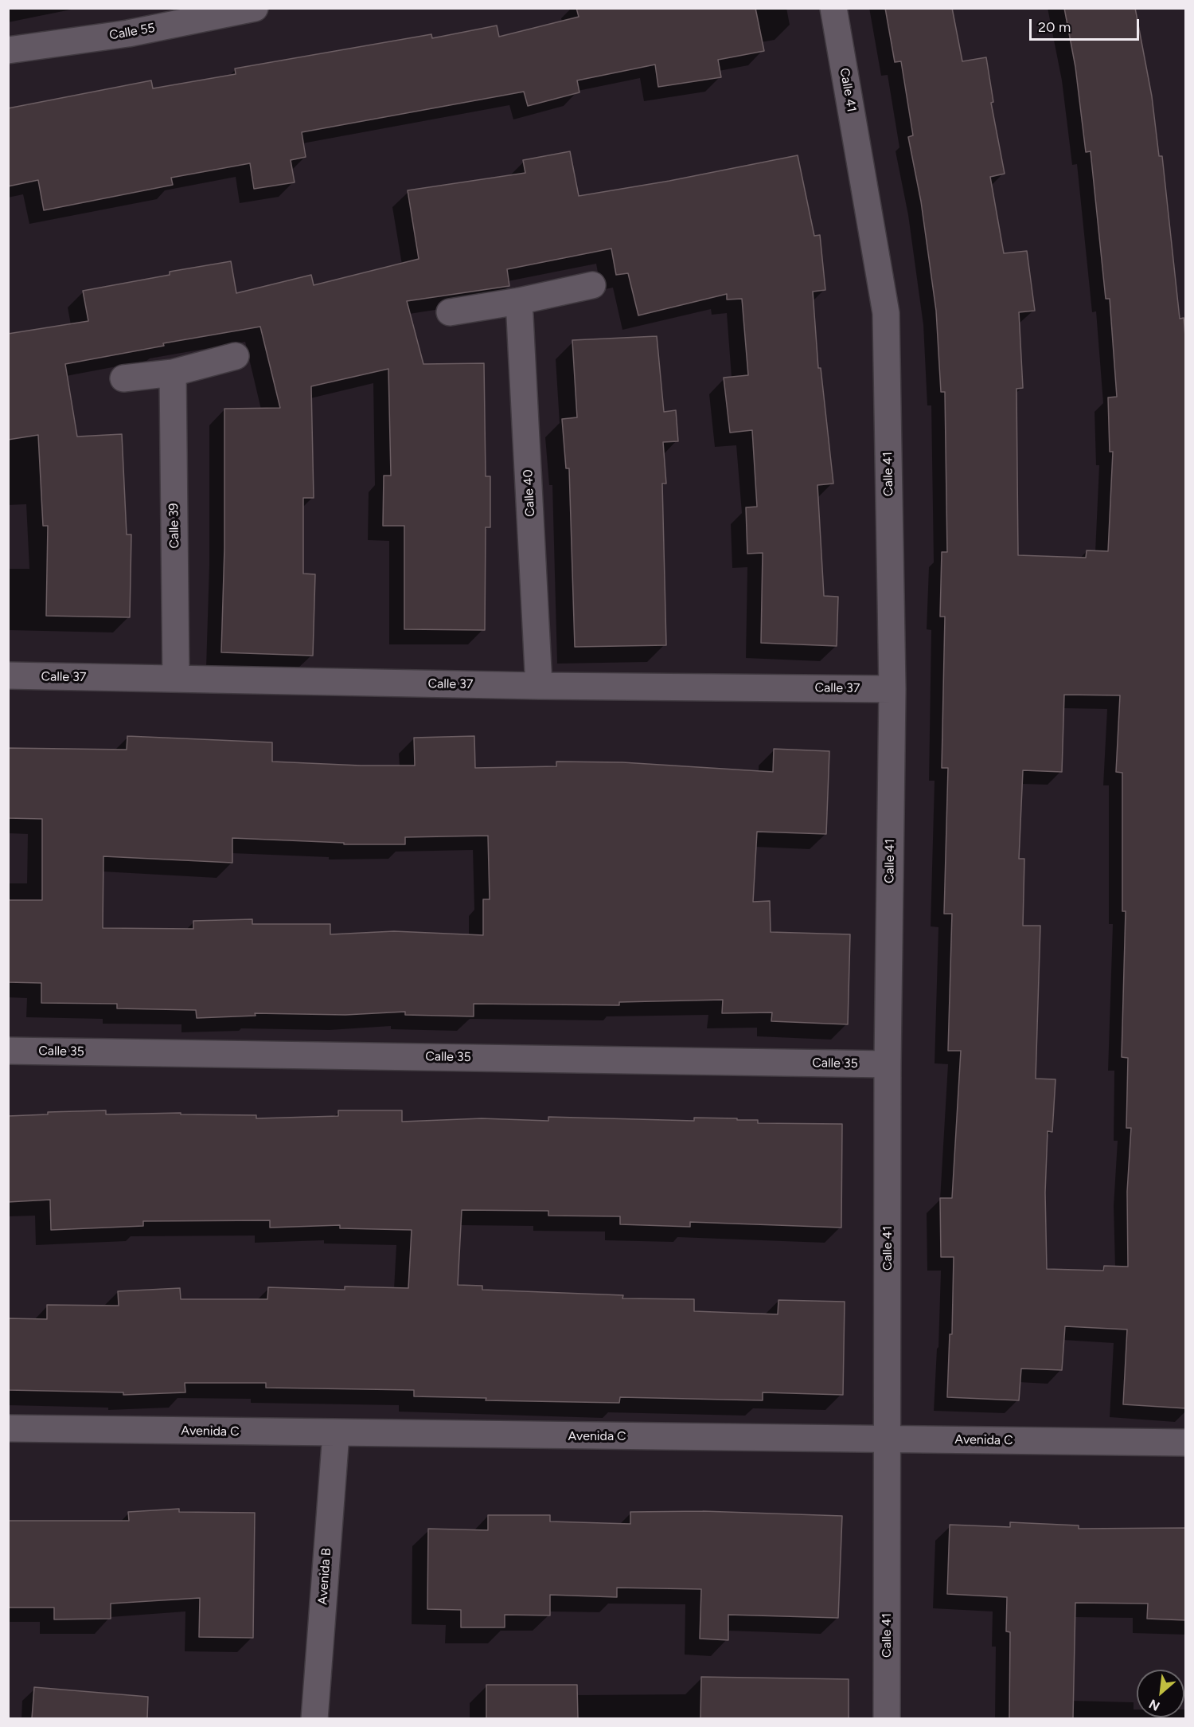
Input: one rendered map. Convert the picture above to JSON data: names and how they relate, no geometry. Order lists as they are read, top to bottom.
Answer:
{
  "streets": {
    "street": [
      "Calle 55",
      "Calle 41",
      "Calle 40",
      "Calle 39",
      "Calle 37",
      "Calle 35",
      "Avenida C",
      "Avenida B"
    ]
  },
  "crossings": [
    ["Calle 41", "Calle 37"],
    ["Calle 41", "Calle 35"],
    ["Calle 41", "Avenida C"],
    ["Calle 40", "Calle 37"],
    ["Calle 39", "Calle 37"],
    ["Avenida C", "Avenida B"]
  ],
  "scale_bar": "20 m",
  "north": "bottom left"
}
